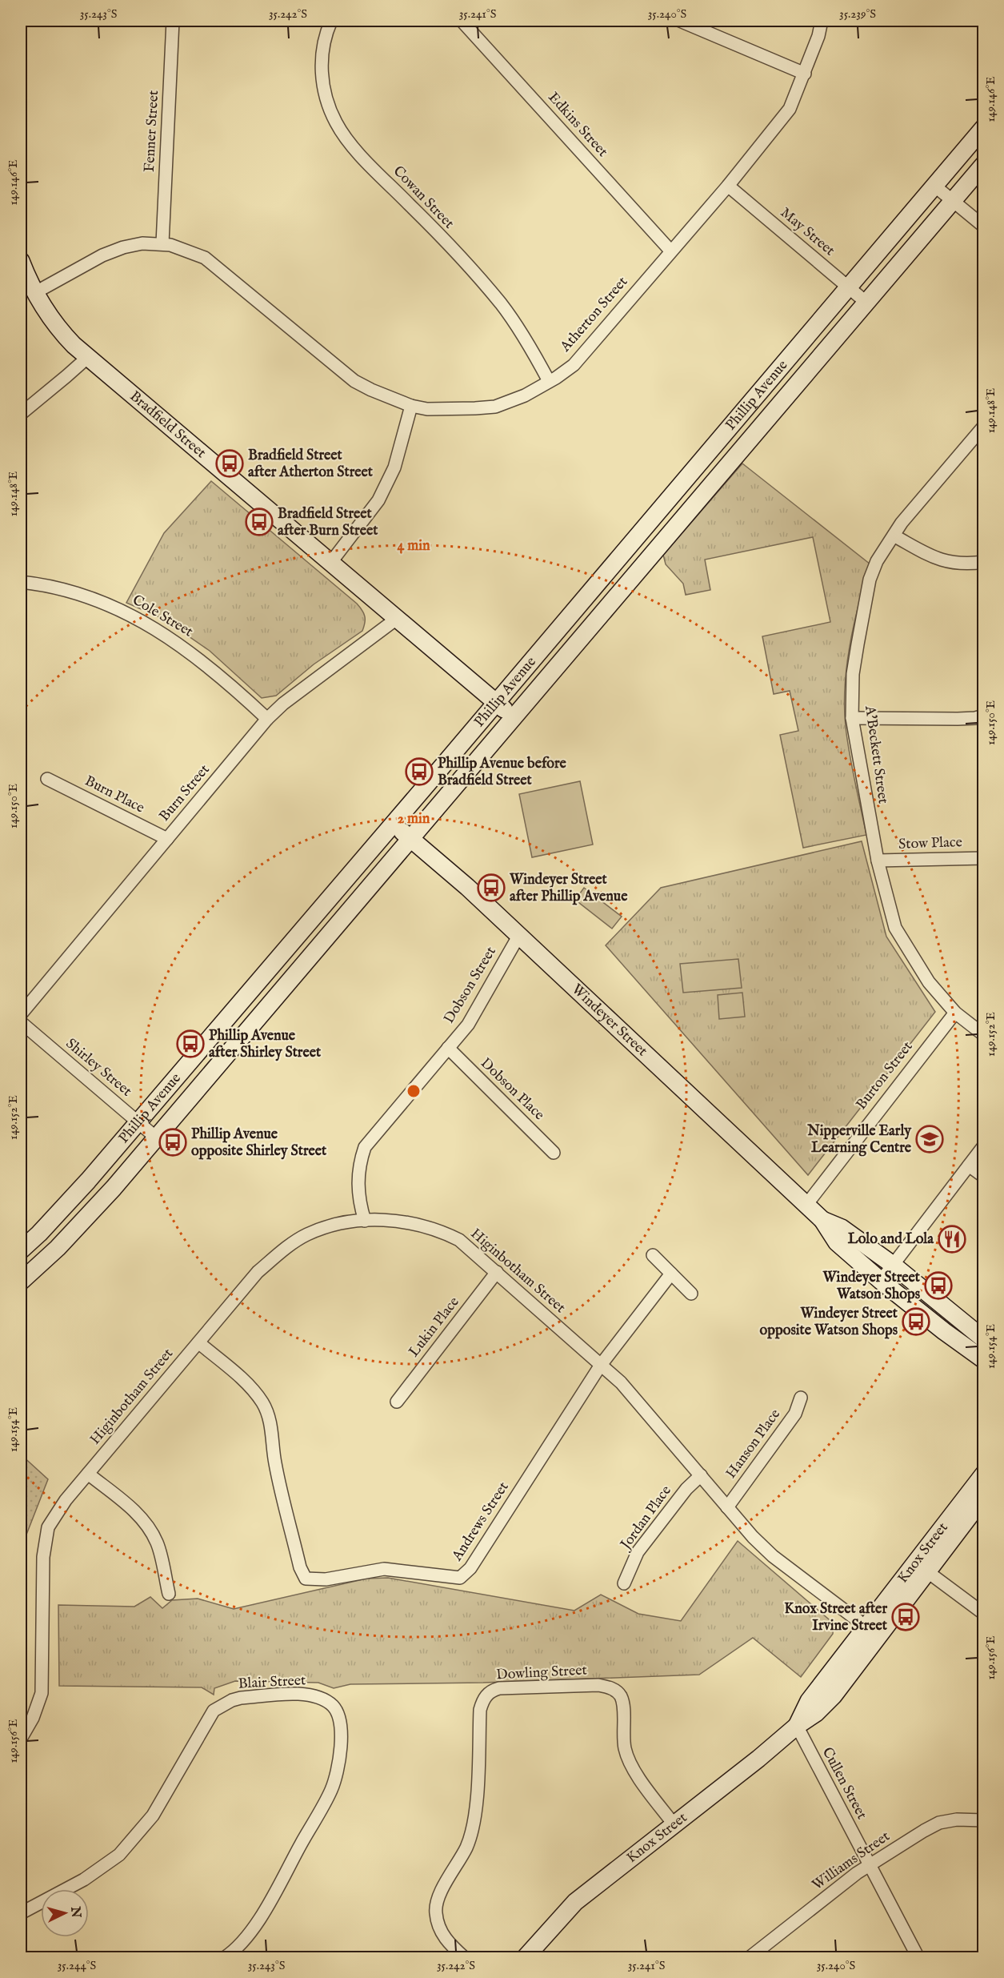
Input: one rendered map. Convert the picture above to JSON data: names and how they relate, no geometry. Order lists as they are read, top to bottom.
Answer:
{
  "streets": {
    "main road": [
      "Phillip Avenue",
      "Bradfield Street",
      "Windeyer Street",
      "Knox Street"
    ],
    "street": [
      "Edkins Street",
      "Fenner Street",
      "Cowan Street",
      "May Street",
      "Atherton Street",
      "Cole Street",
      "A'Beckett Street",
      "Burn Street",
      "Burn Place",
      "Stow Place",
      "Dobson Street",
      "Shirley Street",
      "Burton Street",
      "Dobson Place",
      "Higinbotham Street",
      "Lukin Place",
      "Hanson Place",
      "Jordan Place",
      "Andrews Street",
      "Dowling Street",
      "Blair Street",
      "Cullen Street",
      "Williams Street"
    ]
  },
  "crossings": [
    ["Edkins Street", "Atherton Street"],
    ["Fenner Street", "Atherton Street"],
    ["Cowan Street", "Atherton Street"],
    ["May Street", "Atherton Street"],
    ["May Street", "Phillip Avenue"],
    ["Atherton Street", "Bradfield Street"],
    ["Phillip Avenue", "Bradfield Street"],
    ["Phillip Avenue", "Windeyer Street"],
    ["Phillip Avenue", "Shirley Street"],
    ["Bradfield Street", "Burn Street"],
    ["Cole Street", "Burn Street"],
    ["A'Beckett Street", "Stow Place"],
    ["A'Beckett Street", "Burton Street"],
    ["Burn Street", "Burn Place"],
    ["Dobson Street", "Windeyer Street"],
    ["Dobson Street", "Dobson Place"],
    ["Dobson Street", "Higinbotham Street"],
    ["Windeyer Street", "Burton Street"],
    ["Higinbotham Street", "Lukin Place"],
    ["Higinbotham Street", "Hanson Place"],
    ["Higinbotham Street", "Jordan Place"],
    ["Higinbotham Street", "Andrews Street"],
    ["Higinbotham Street", "Knox Street"],
    ["Knox Street", "Dowling Street"],
    ["Knox Street", "Cullen Street"],
    ["Cullen Street", "Williams Street"]
  ],
  "places": {
    "bus stop": [
      "Bradfield Street after Atherton Street",
      "Bradfield Street after Burn Street",
      "Phillip Avenue before Bradfield Street",
      "Windeyer Street after Phillip Avenue",
      "Phillip Avenue after Shirley Street",
      "Phillip Avenue opposite Shirley Street",
      "Windeyer Street Watson Shops",
      "Windeyer Street opposite Watson Shops",
      "Knox Street after Irvine Street"
    ],
    "school or university": ["Nipperville Early Learning Centre"],
    "restaurant": ["Lolo and Lola"]
  },
  "north": "right",
  "coordinates": [
    "35.243°S",
    "35.242°S",
    "35.241°S",
    "35.240°S",
    "35.239°S",
    "149.146°E",
    "149.148°E",
    "149.150°E",
    "149.152°E",
    "149.154°E",
    "149.156°E",
    "35.244°S"
  ],
  "rings": ["4 min", "2 min"]
}
